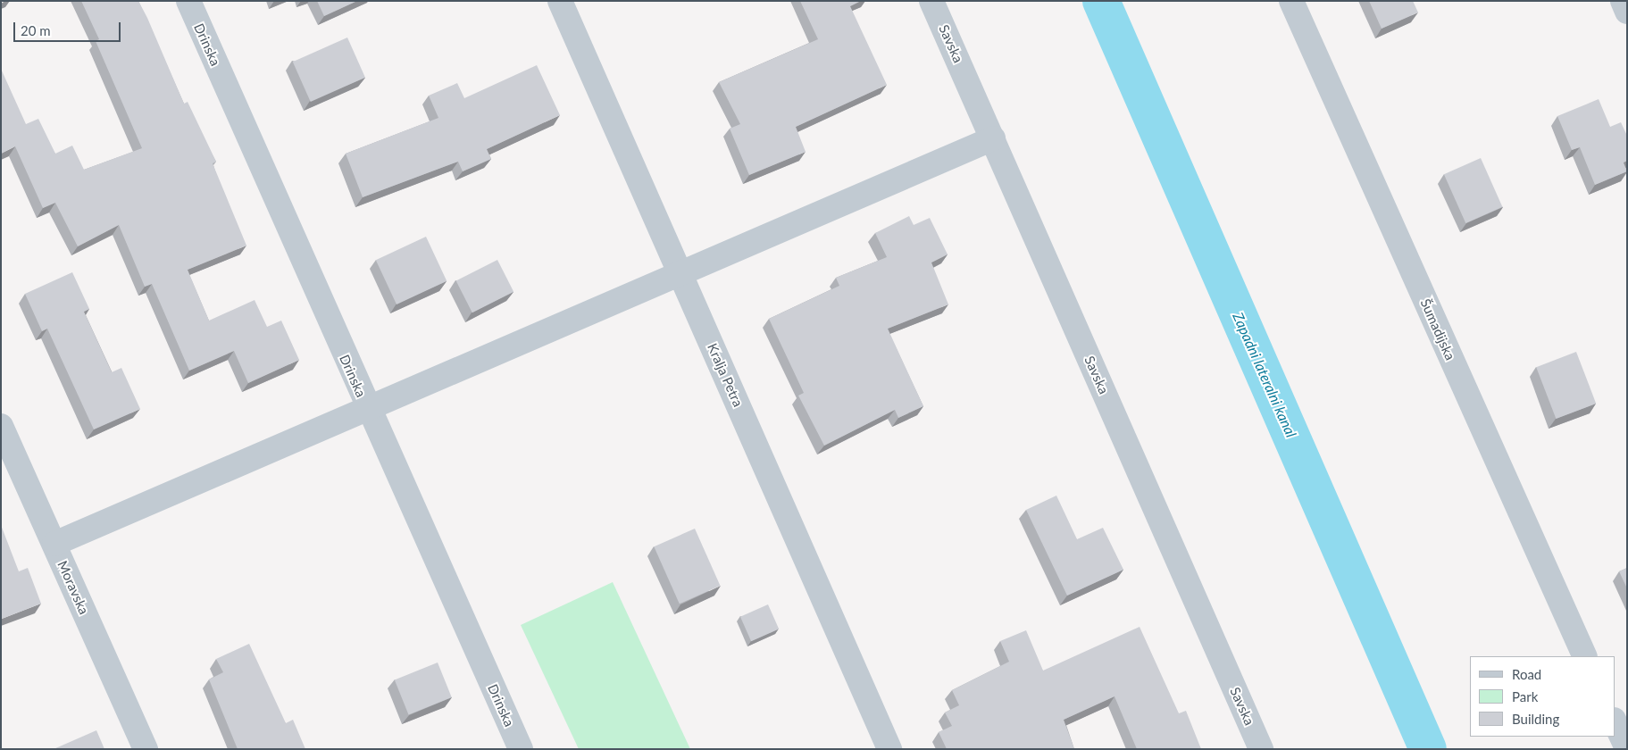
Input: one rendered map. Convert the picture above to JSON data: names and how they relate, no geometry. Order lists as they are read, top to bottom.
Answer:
{
  "streets": {
    "street": [
      "Savska",
      "Drinska",
      "Šumadijska",
      "Kralja Petra",
      "Moravska"
    ]
  },
  "water": ["Zapadni lateralni kanal"],
  "legend": ["Road", "Park", "Building"],
  "scale_bar": "20 m"
}
